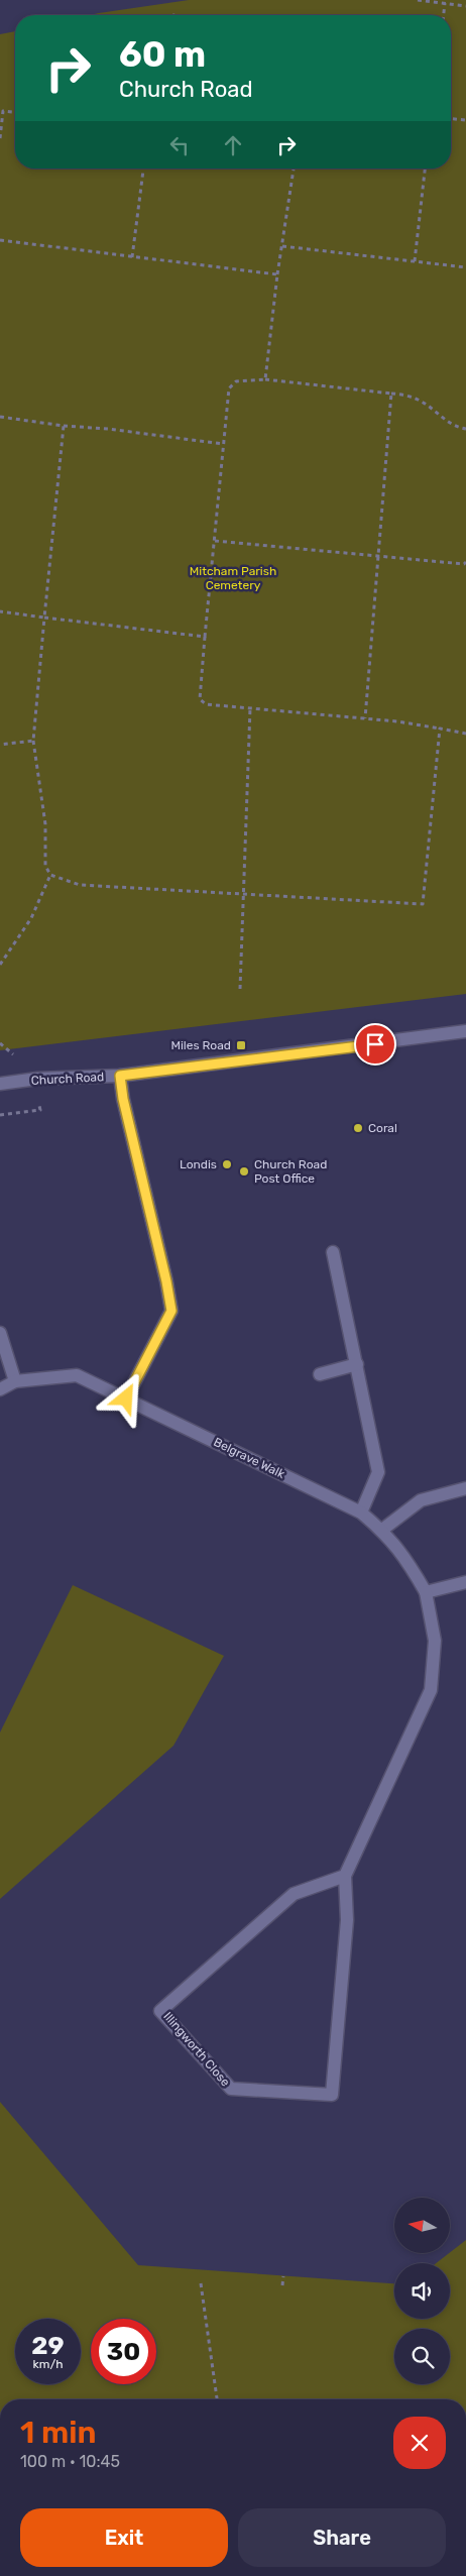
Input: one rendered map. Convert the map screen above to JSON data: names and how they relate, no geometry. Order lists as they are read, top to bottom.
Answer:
{
  "streets": {
    "street": ["Church Road", "Belgrave Walk", "Illingworth Close"]
  },
  "crossings": [
    ["Belgrave Walk", "Illingworth Close"]
  ],
  "parks": ["Mitcham Parish Cemetery"],
  "places": {
    "transit": ["Miles Road"],
    "other": ["Coral", "Londis", "Church Road Post Office"]
  },
  "north": "left",
  "page": {
    "turn": ["60 m", "Church Road"],
    "speed": "29 km/h",
    "limit": "30",
    "heading": ["1 min", "100 m · 10:45"],
    "buttons": ["Exit", "Share"]
  }
}
